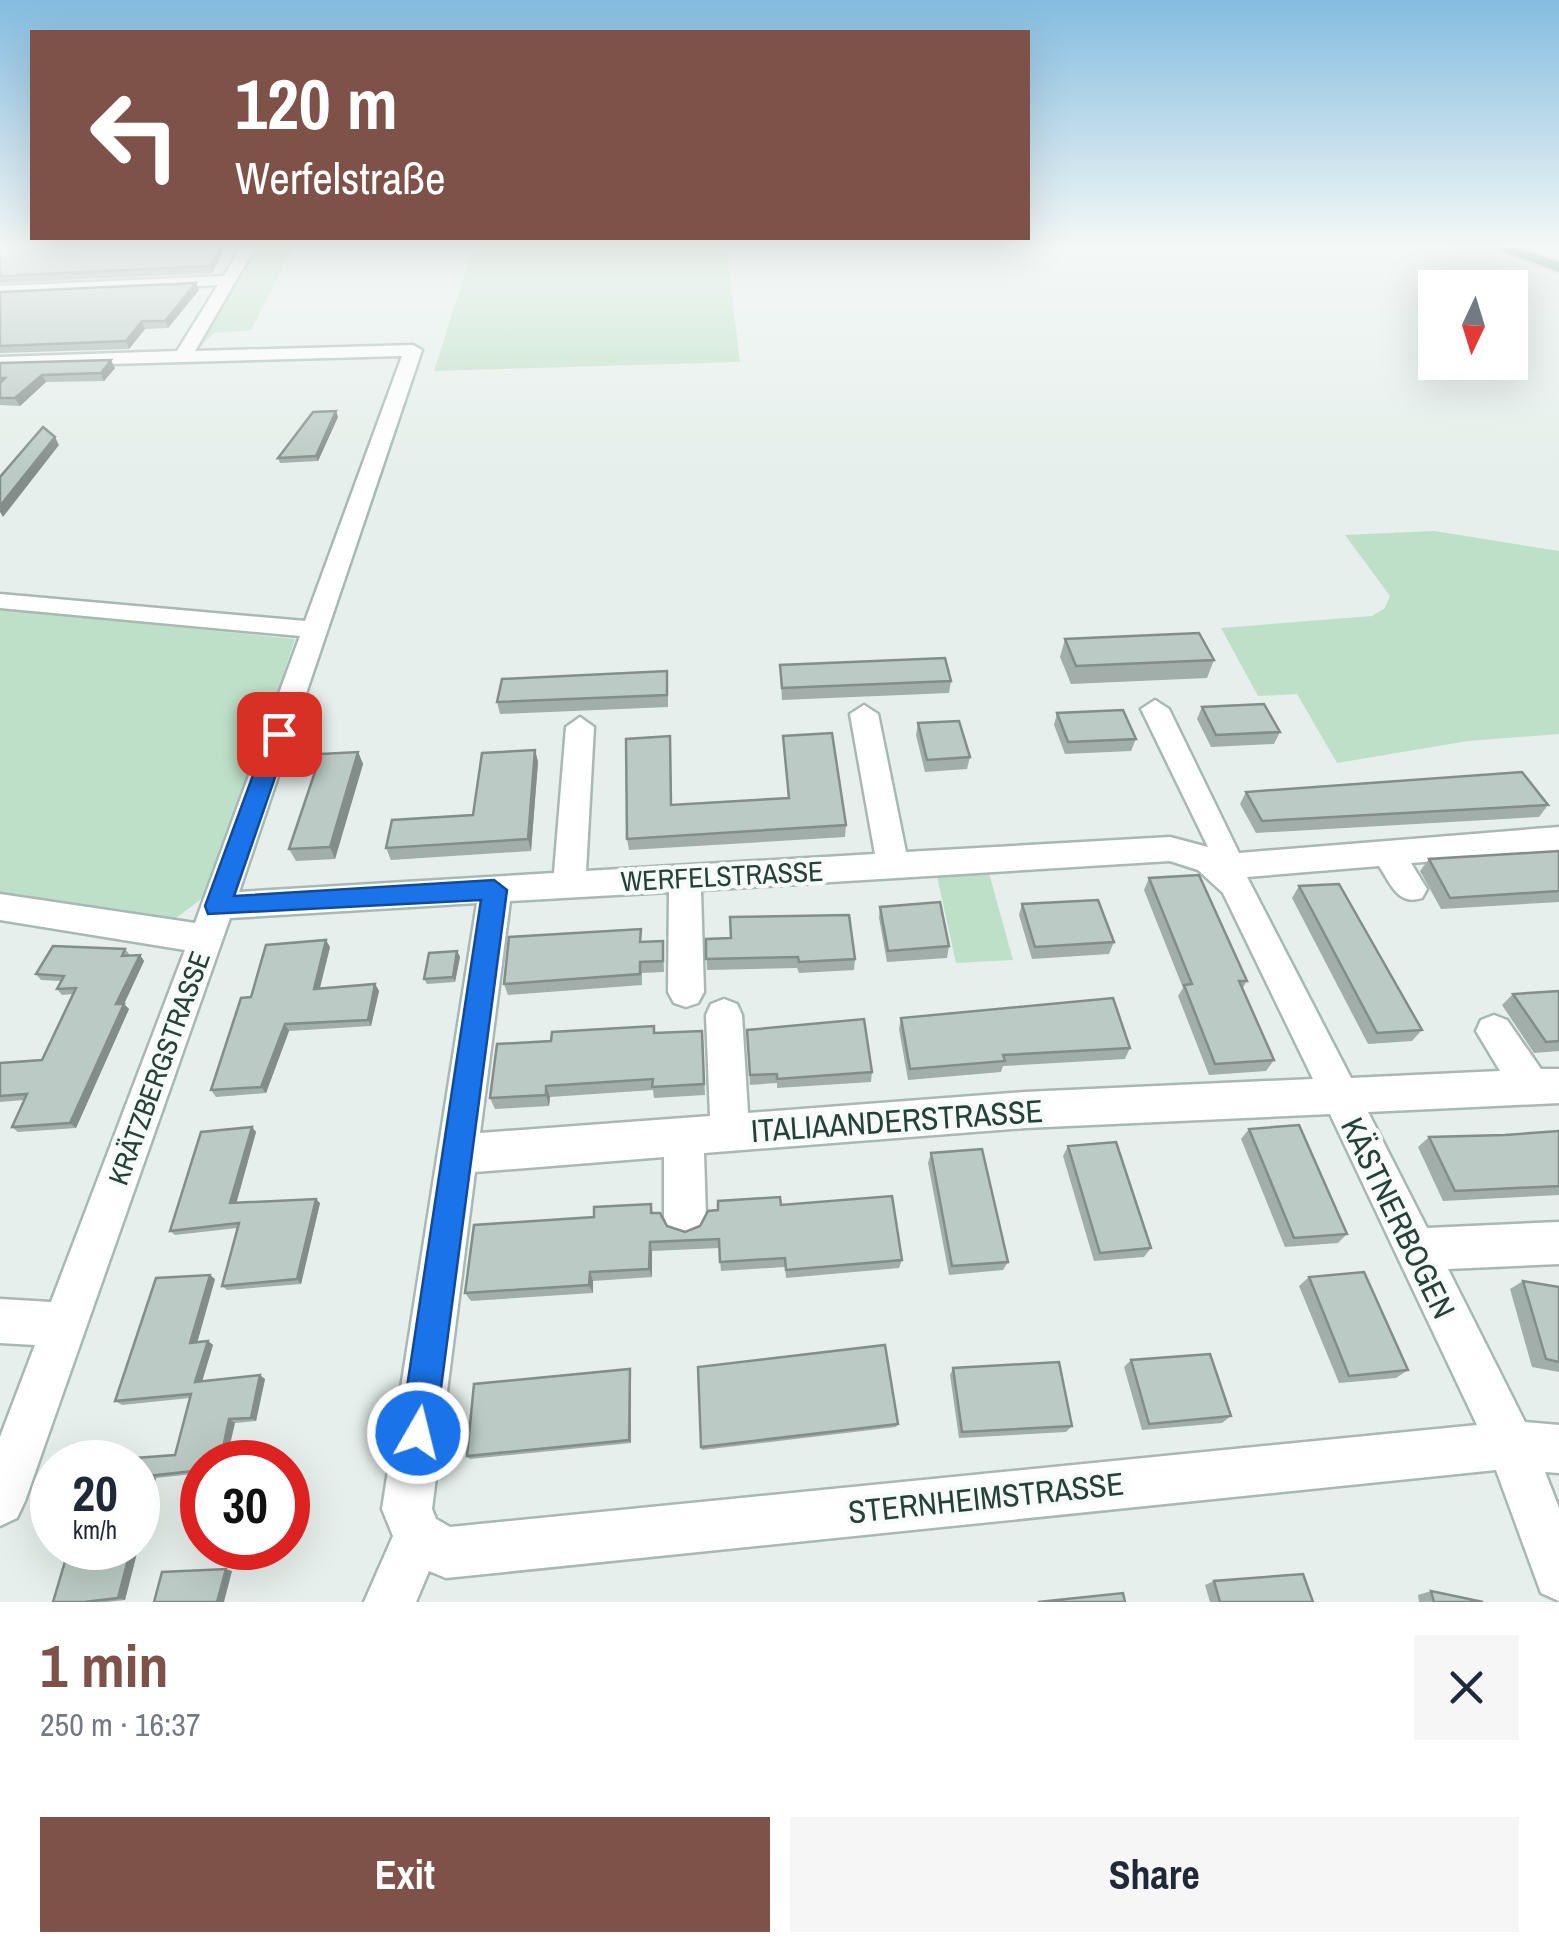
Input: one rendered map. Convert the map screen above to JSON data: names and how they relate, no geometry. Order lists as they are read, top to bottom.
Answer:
{
  "streets": {
    "street": [
      "WERFELSTRASSE",
      "KRÄTZBERGSTRASSE",
      "ITALIAANDERSTRASSE",
      "KÄSTNERBOGEN",
      "STERNHEIMSTRASSE"
    ]
  },
  "crossings": [
    ["WERFELSTRASSE", "KRÄTZBERGSTRASSE"],
    ["WERFELSTRASSE", "KÄSTNERBOGEN"],
    ["ITALIAANDERSTRASSE", "KÄSTNERBOGEN"],
    ["KÄSTNERBOGEN", "STERNHEIMSTRASSE"]
  ],
  "north": "bottom",
  "page": {
    "turn": ["120 m", "Werfelstraße"],
    "speed": "20 km/h",
    "limit": "30",
    "heading": ["1 min", "250 m · 16:37"],
    "buttons": ["Exit", "Share"]
  }
}
